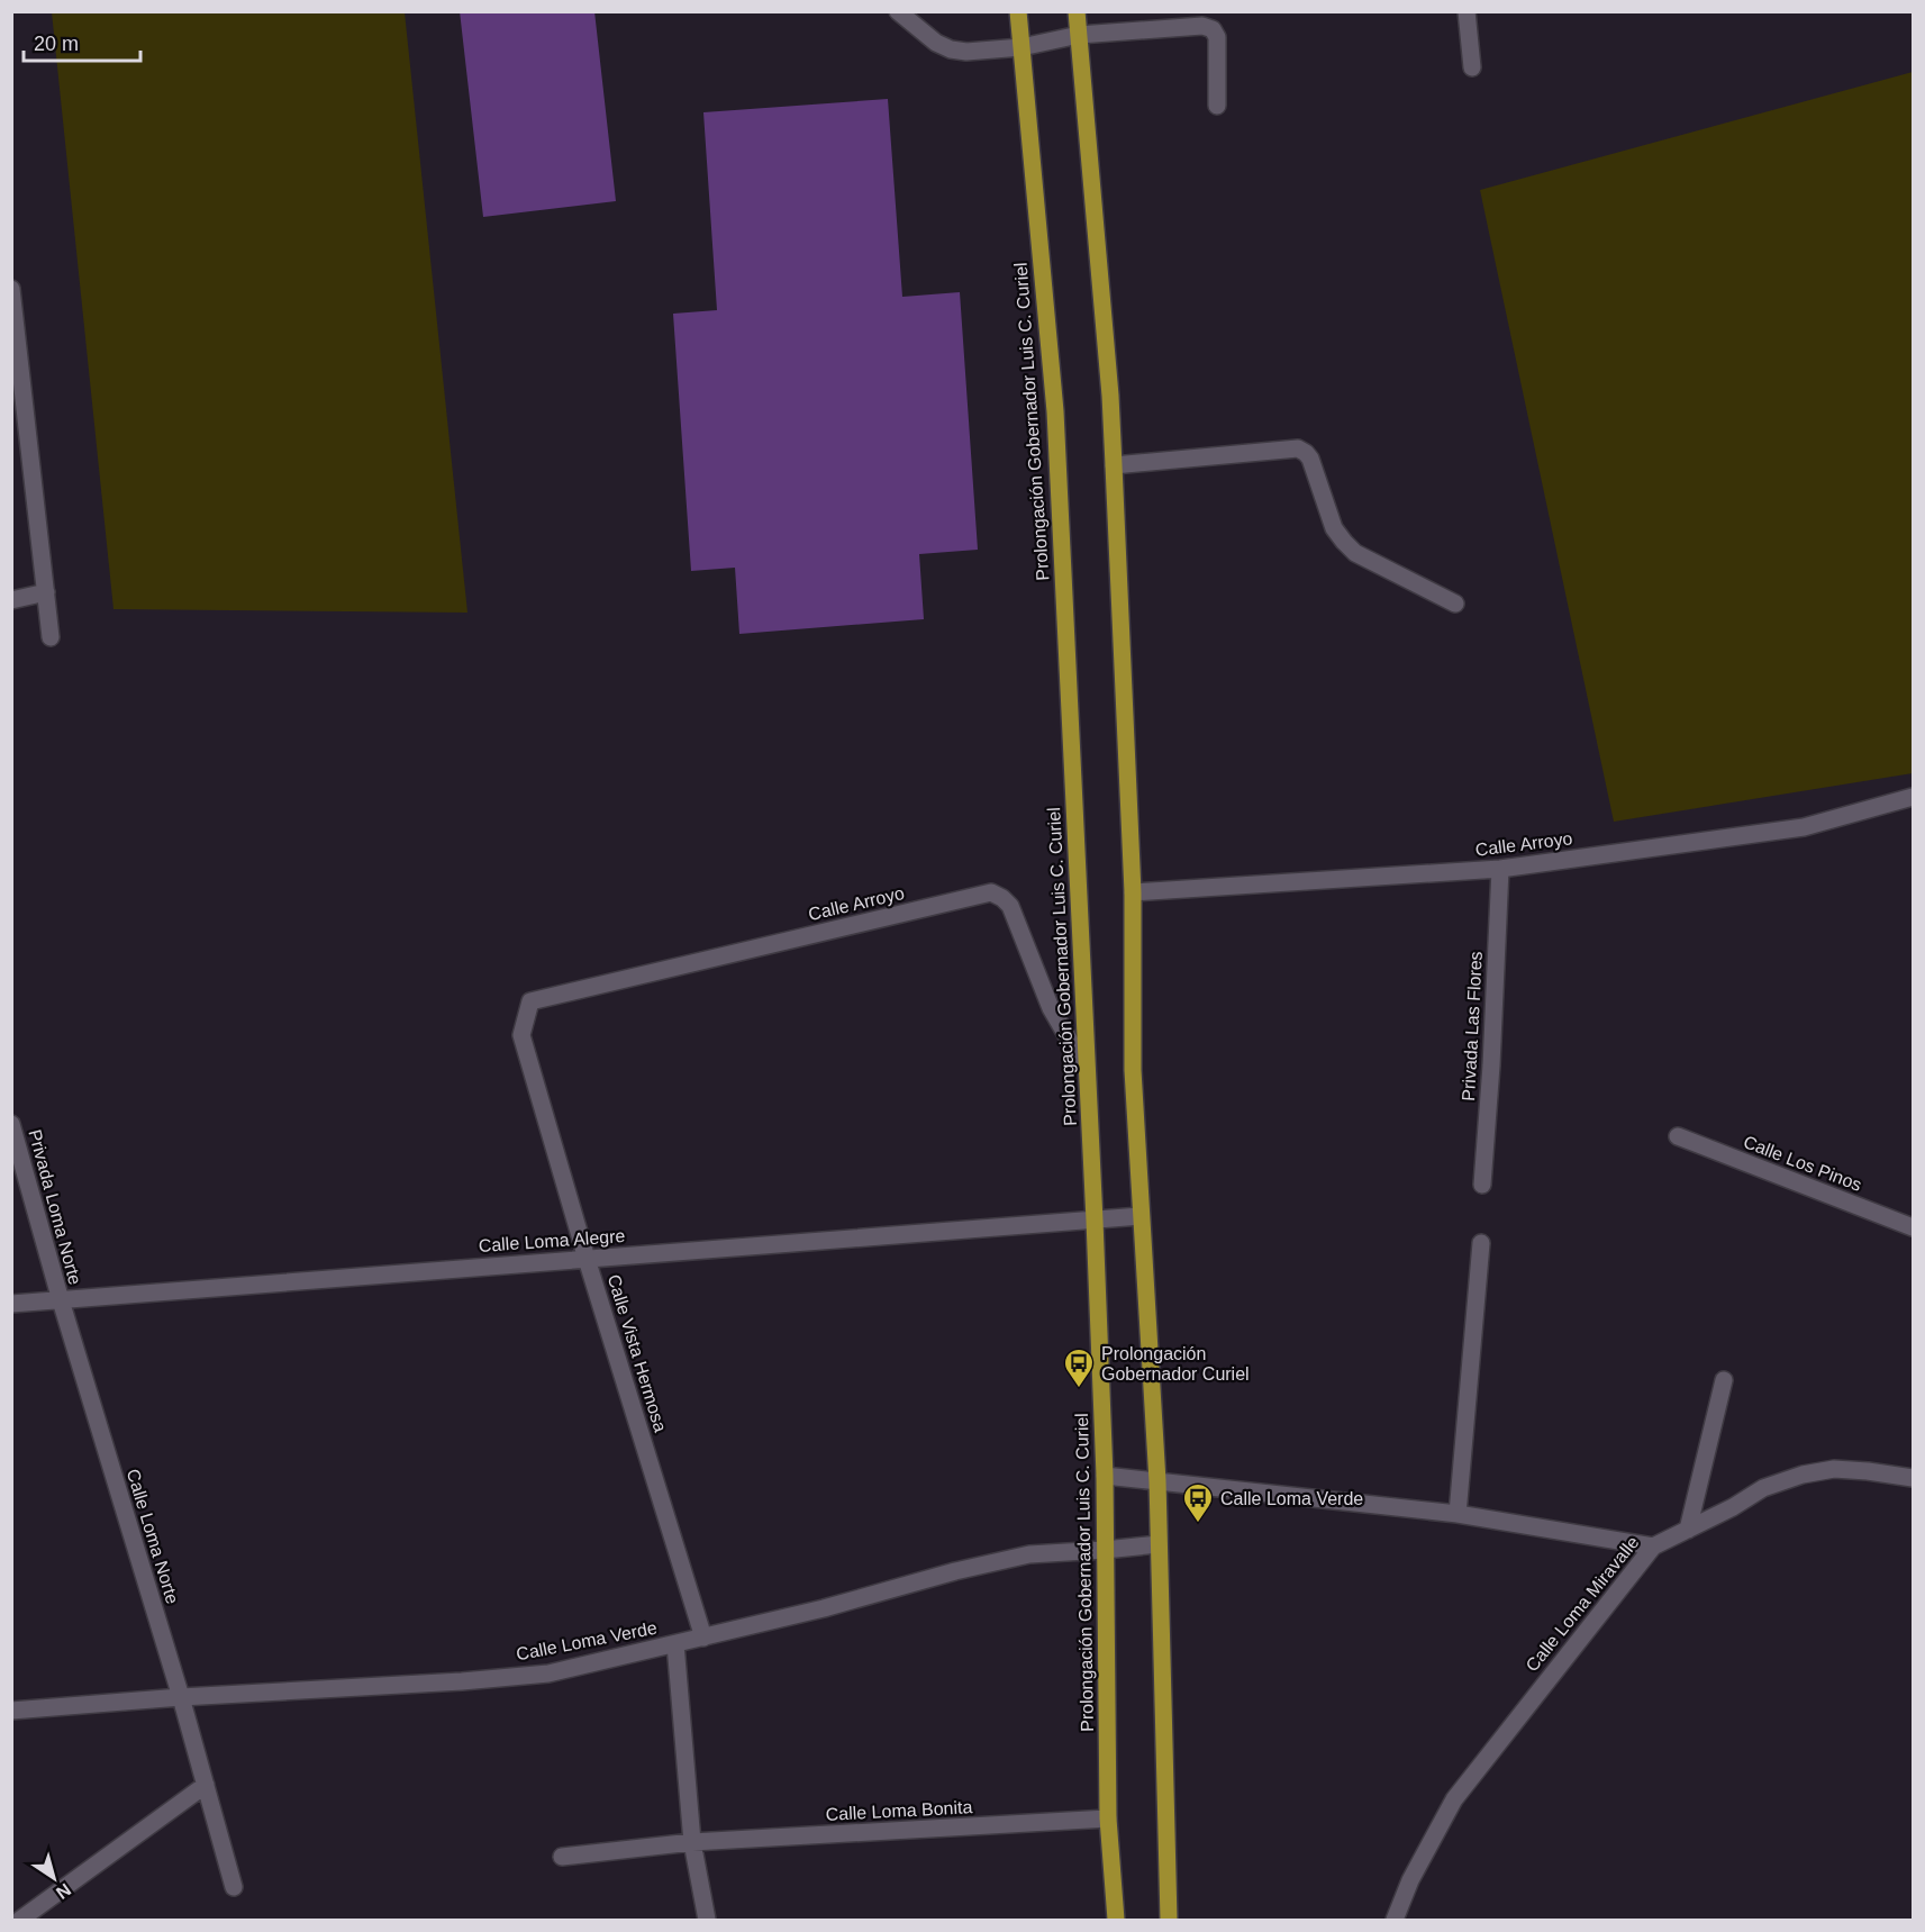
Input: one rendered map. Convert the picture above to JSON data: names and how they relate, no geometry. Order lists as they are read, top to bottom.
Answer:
{
  "streets": {
    "main road": ["Prolongación Gobernador Luis C. Curiel"],
    "street": [
      "Calle Arroyo",
      "Privada Las Flores",
      "Calle Los Pinos",
      "Privada Loma Norte",
      "Calle Loma Alegre",
      "Calle Vista Hermosa",
      "Calle Loma Norte",
      "Calle Loma Miravalle",
      "Calle Loma Verde",
      "Calle Loma Bonita"
    ]
  },
  "crossings": [
    ["Prolongación Gobernador Luis C. Curiel", "Calle Arroyo"],
    ["Prolongación Gobernador Luis C. Curiel", "Calle Loma Alegre"],
    ["Prolongación Gobernador Luis C. Curiel", "Calle Loma Verde"],
    ["Prolongación Gobernador Luis C. Curiel", "Calle Loma Bonita"],
    ["Calle Arroyo", "Privada Las Flores"],
    ["Calle Arroyo", "Calle Vista Hermosa"],
    ["Privada Loma Norte", "Calle Loma Alegre"],
    ["Privada Loma Norte", "Calle Loma Norte"],
    ["Calle Loma Alegre", "Calle Vista Hermosa"],
    ["Calle Loma Alegre", "Calle Loma Norte"],
    ["Calle Vista Hermosa", "Calle Loma Verde"],
    ["Calle Loma Norte", "Calle Loma Verde"]
  ],
  "places": {
    "bus stop": ["Prolongación Gobernador Curiel", "Calle Loma Verde"]
  },
  "scale_bar": "20 m",
  "north": "bottom right"
}
